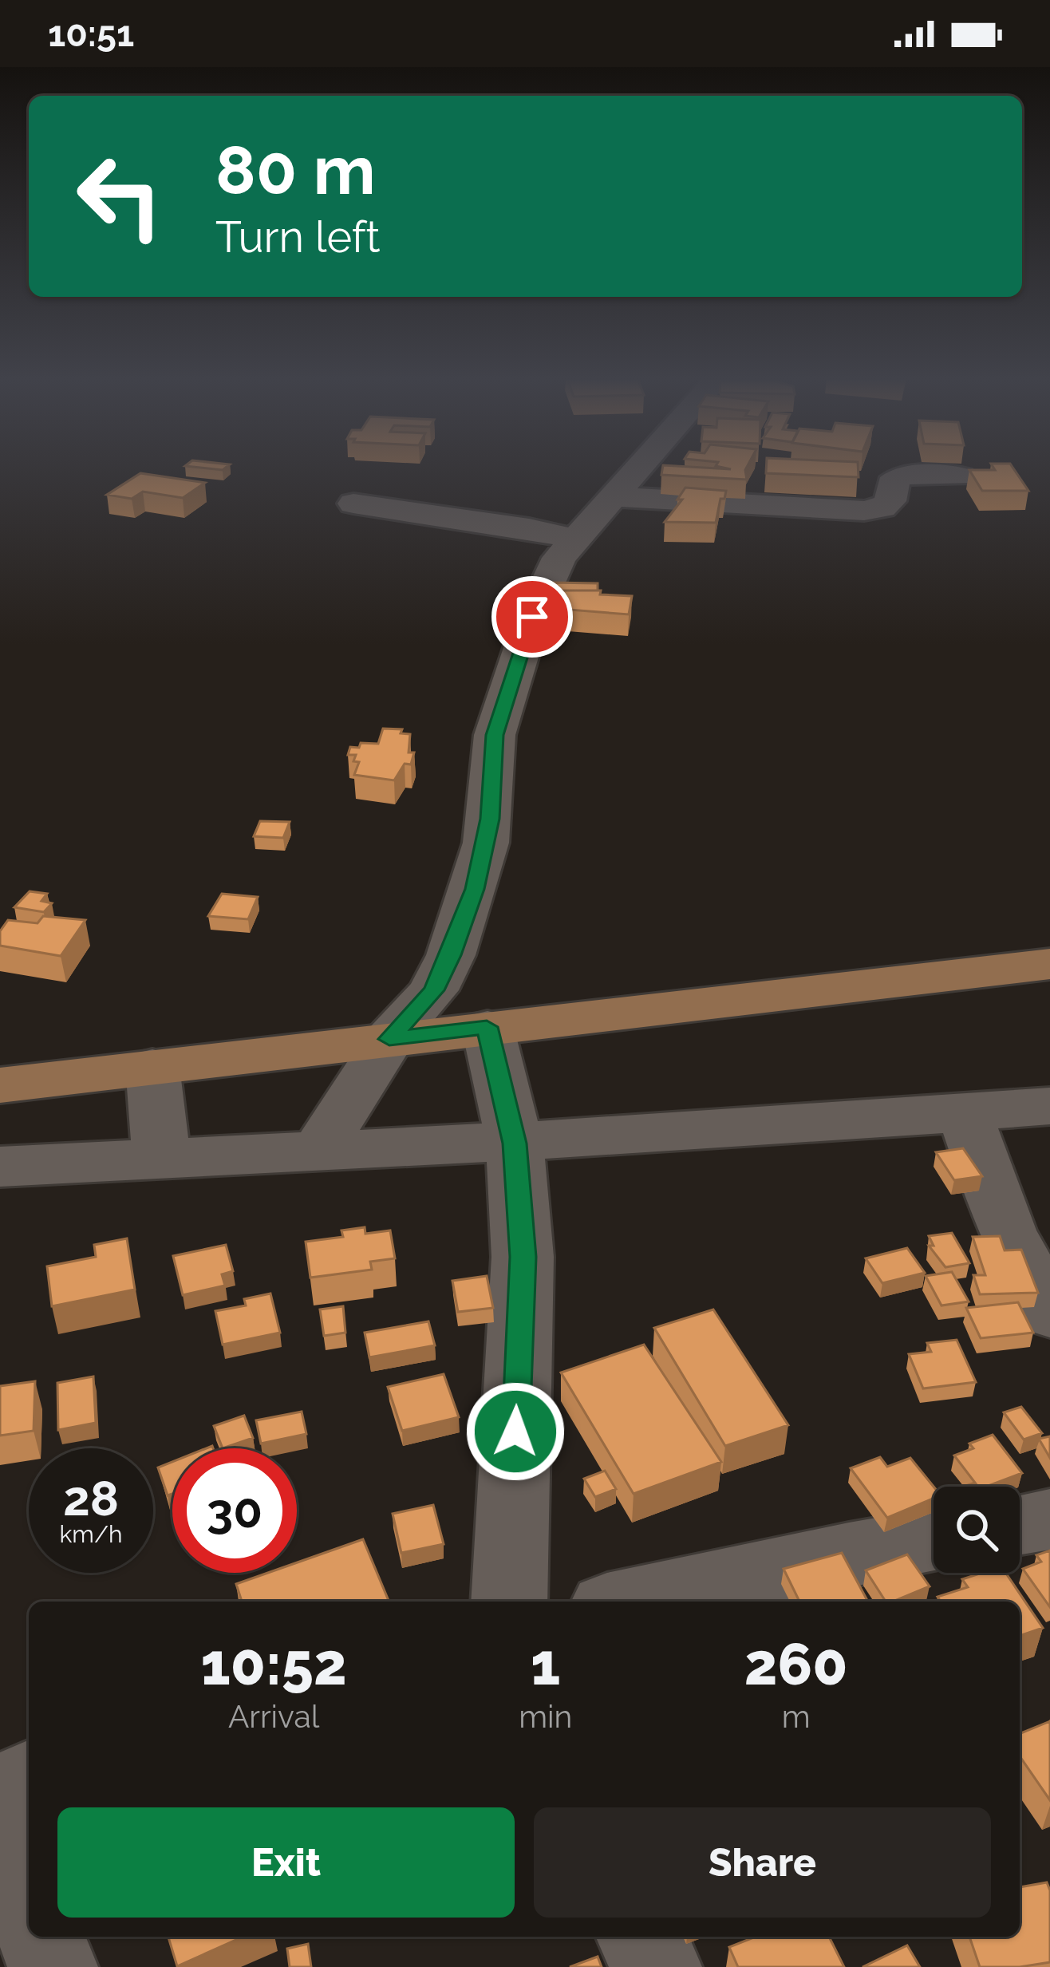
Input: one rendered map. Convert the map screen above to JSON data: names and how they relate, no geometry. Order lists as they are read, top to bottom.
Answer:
{
  "page": {
    "status": "10:51",
    "turn": ["80 m", "Turn left"],
    "speed": "28 km/h",
    "limit": "30",
    "eta": [
      "10:52",
      "Arrival",
      "1",
      "min",
      "260",
      "m"
    ],
    "buttons": ["Exit", "Share"]
  }
}
